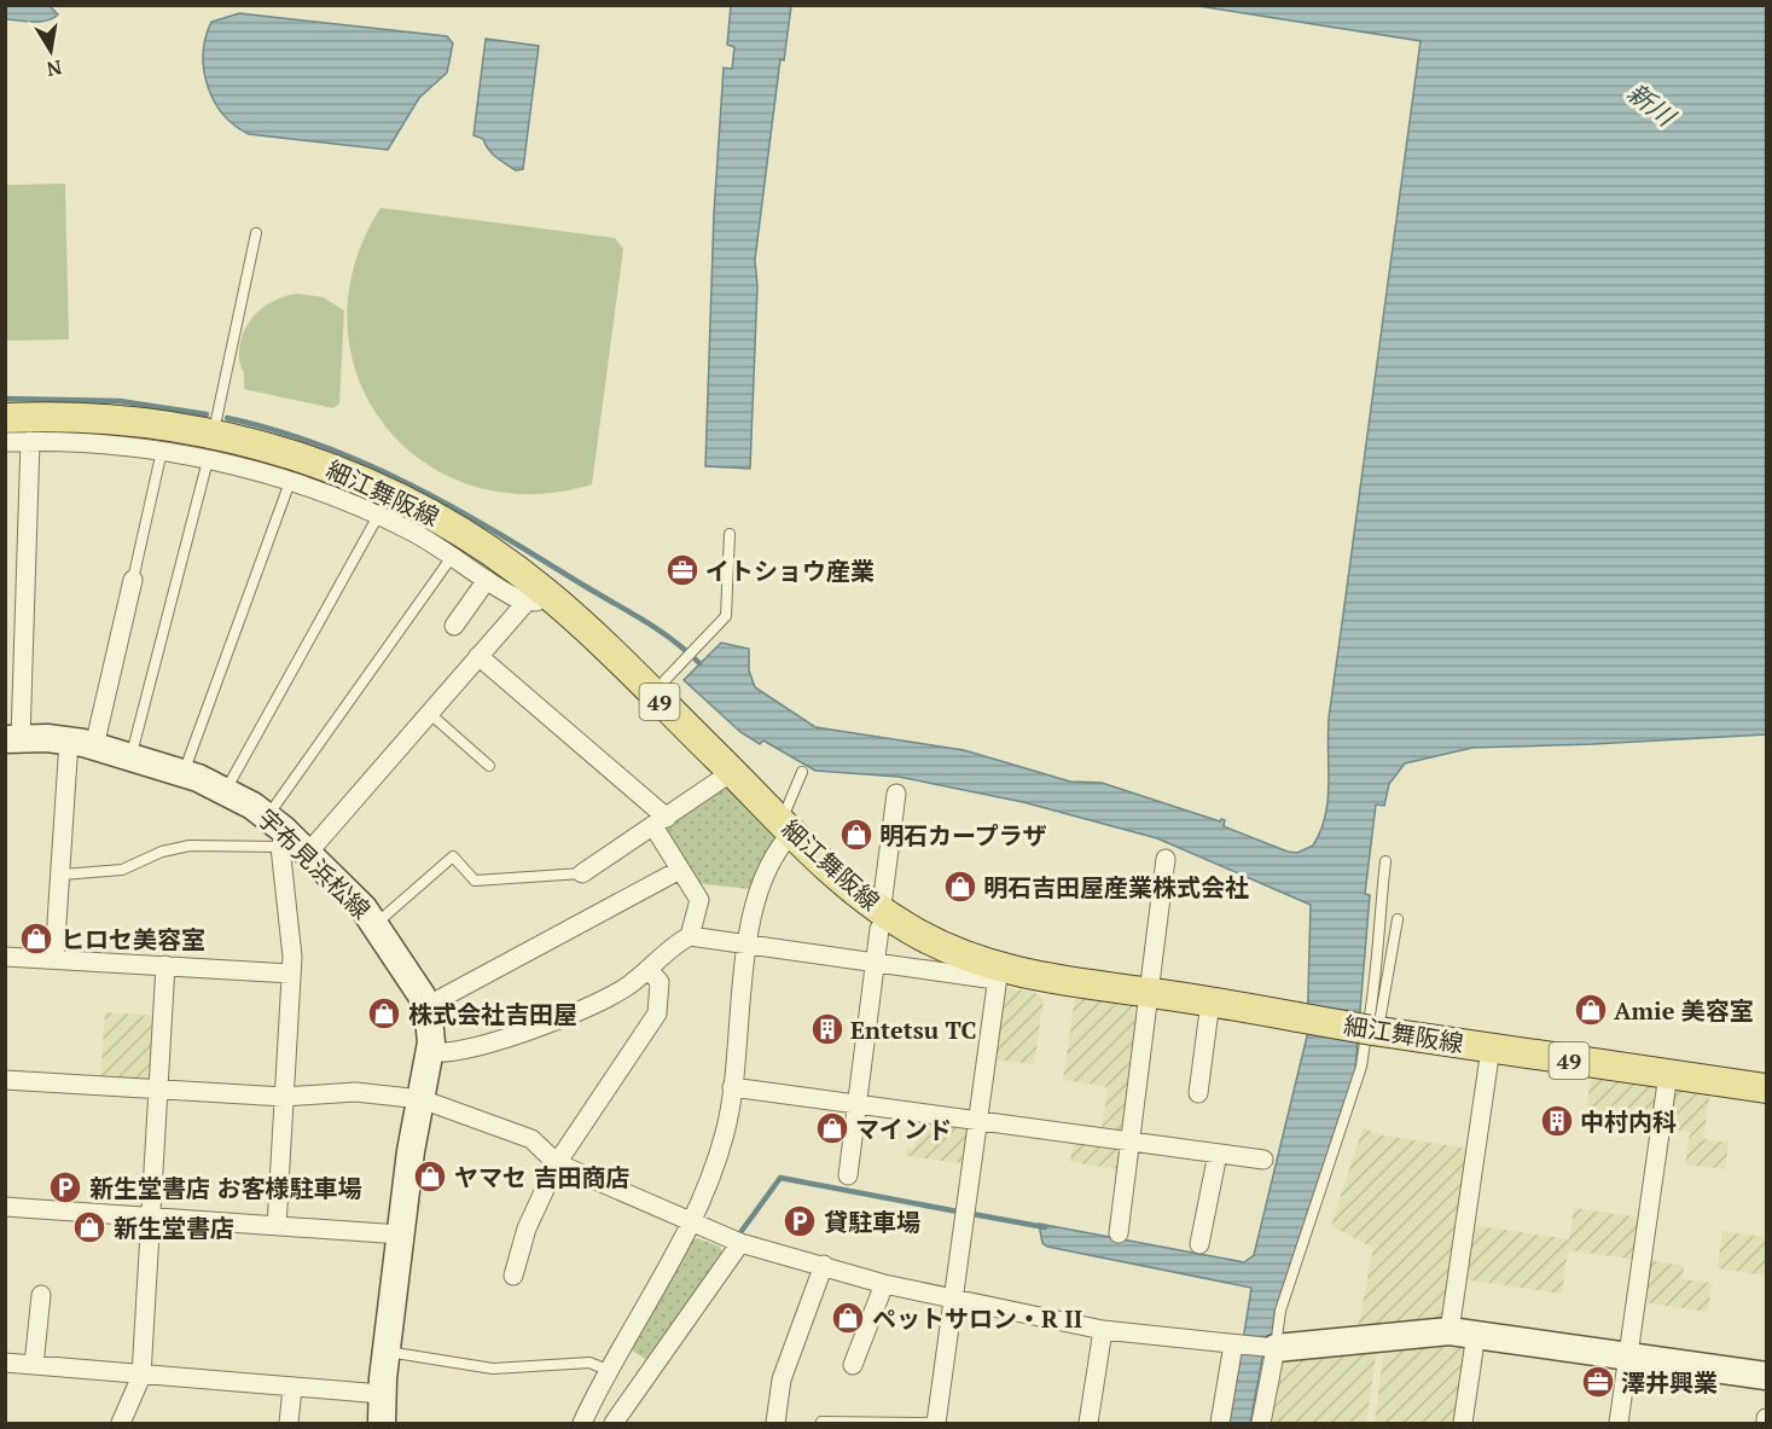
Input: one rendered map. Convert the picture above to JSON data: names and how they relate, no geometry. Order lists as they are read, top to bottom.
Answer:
{
  "streets": {
    "main road": ["細江舞阪線", "49", "宇布見浜松線"]
  },
  "water": ["新川"],
  "places": {
    "office": ["イトショウ産業", "澤井興業"],
    "shop": [
      "明石カープラザ",
      "明石吉田屋産業株式会社",
      "ヒロセ美容室",
      "Amie 美容室",
      "株式会社吉田屋",
      "マインド",
      "ヤマセ 吉田商店",
      "新生堂書店",
      "ペットサロン・R II"
    ],
    "building": ["Entetsu TC", "中村内科"],
    "parking": ["新生堂書店 お客様駐車場", "貸駐車場"]
  },
  "north": "bottom"
}
